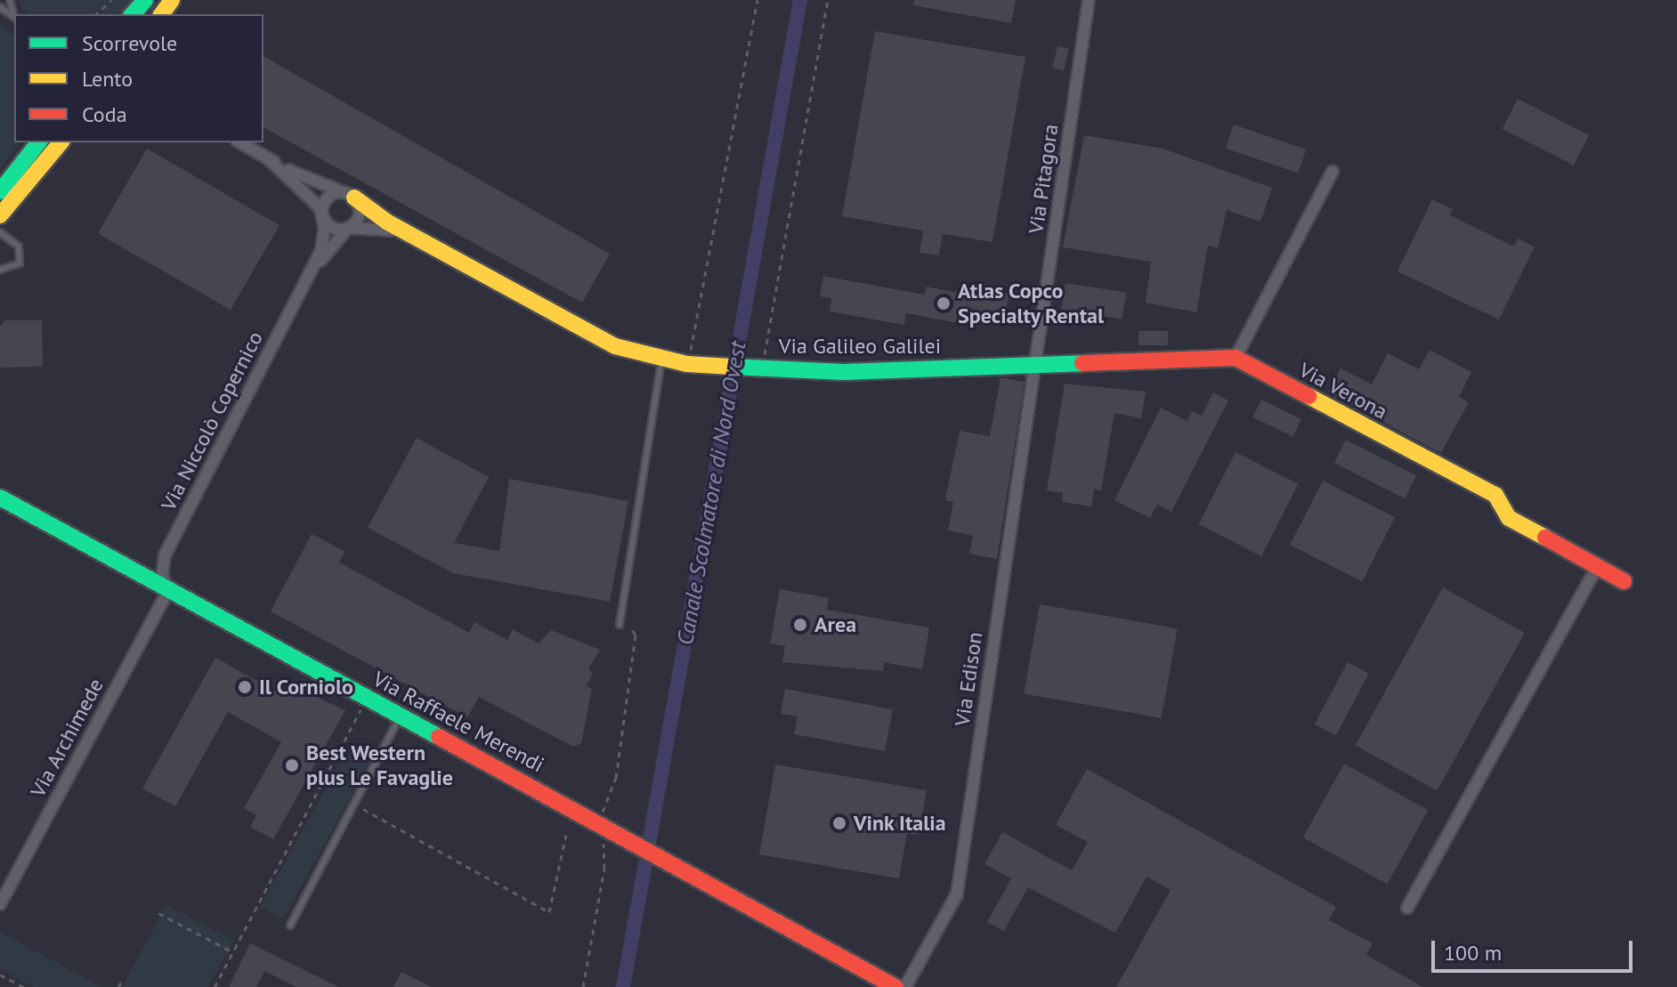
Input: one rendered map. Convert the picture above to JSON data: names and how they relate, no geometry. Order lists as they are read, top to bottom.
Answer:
{
  "streets": {
    "street": [
      "Via Pitagora",
      "Via Galileo Galilei",
      "Via Verona",
      "Via Niccolò Copernico",
      "Via Edison",
      "Via Raffaele Merendi",
      "Via Archimede"
    ]
  },
  "crossings": [
    ["Via Pitagora", "Via Galileo Galilei"],
    ["Via Pitagora", "Via Verona"],
    ["Via Pitagora", "Via Edison"],
    ["Via Galileo Galilei", "Via Verona"],
    ["Via Galileo Galilei", "Via Niccolò Copernico"],
    ["Via Galileo Galilei", "Via Edison"],
    ["Via Verona", "Via Edison"],
    ["Via Niccolò Copernico", "Via Raffaele Merendi"],
    ["Via Niccolò Copernico", "Via Archimede"],
    ["Via Raffaele Merendi", "Via Archimede"]
  ],
  "water": ["Canale Scolmatore di Nord Ovest"],
  "places": [
    "Atlas Copco Specialty Rental",
    "Area",
    "Il Corniolo",
    "Best Western plus Le Favaglie",
    "Vink Italia"
  ],
  "legend": ["Scorrevole", "Lento", "Coda"],
  "scale_bar": "100 m"
}
